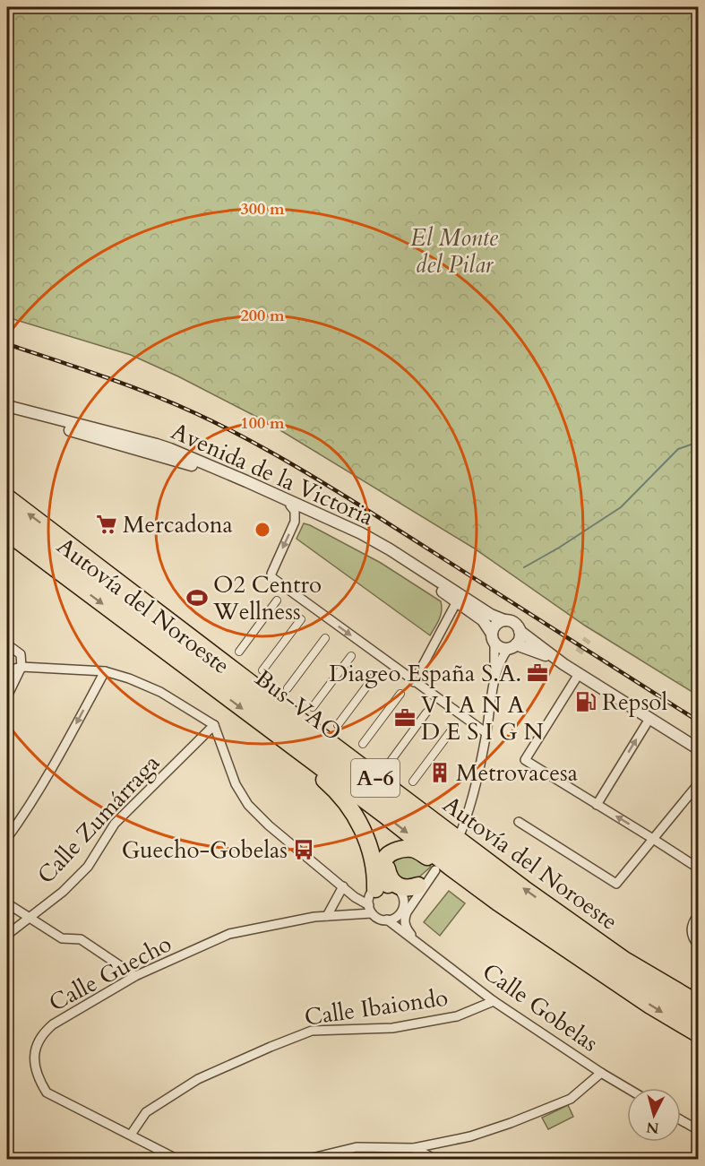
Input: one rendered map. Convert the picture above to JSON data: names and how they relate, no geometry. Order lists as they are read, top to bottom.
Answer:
{
  "streets": {
    "highway": ["Autovía del Noroeste", "Bus-VAO", "A-6"],
    "street": [
      "Avenida de la Victoria",
      "Calle Zumárraga",
      "Calle Guecho",
      "Calle Ibaiondo",
      "Calle Gobelas"
    ]
  },
  "crossings": [
    ["Calle Guecho", "Calle Ibaiondo"],
    ["Calle Guecho", "Calle Gobelas"],
    ["Calle Ibaiondo", "Calle Gobelas"]
  ],
  "parks": ["El Monte del Pilar"],
  "places": {
    "supermarket": ["Mercadona"],
    "sports": ["O2 Centro Wellness"],
    "office": ["Diageo España S.A.", "V I A N A D E S I G N"],
    "fuel station": ["Repsol"],
    "building": ["Metrovacesa"],
    "bus stop": ["Guecho-Gobelas"]
  },
  "north": "bottom",
  "rings": ["300 m", "200 m", "100 m"]
}
